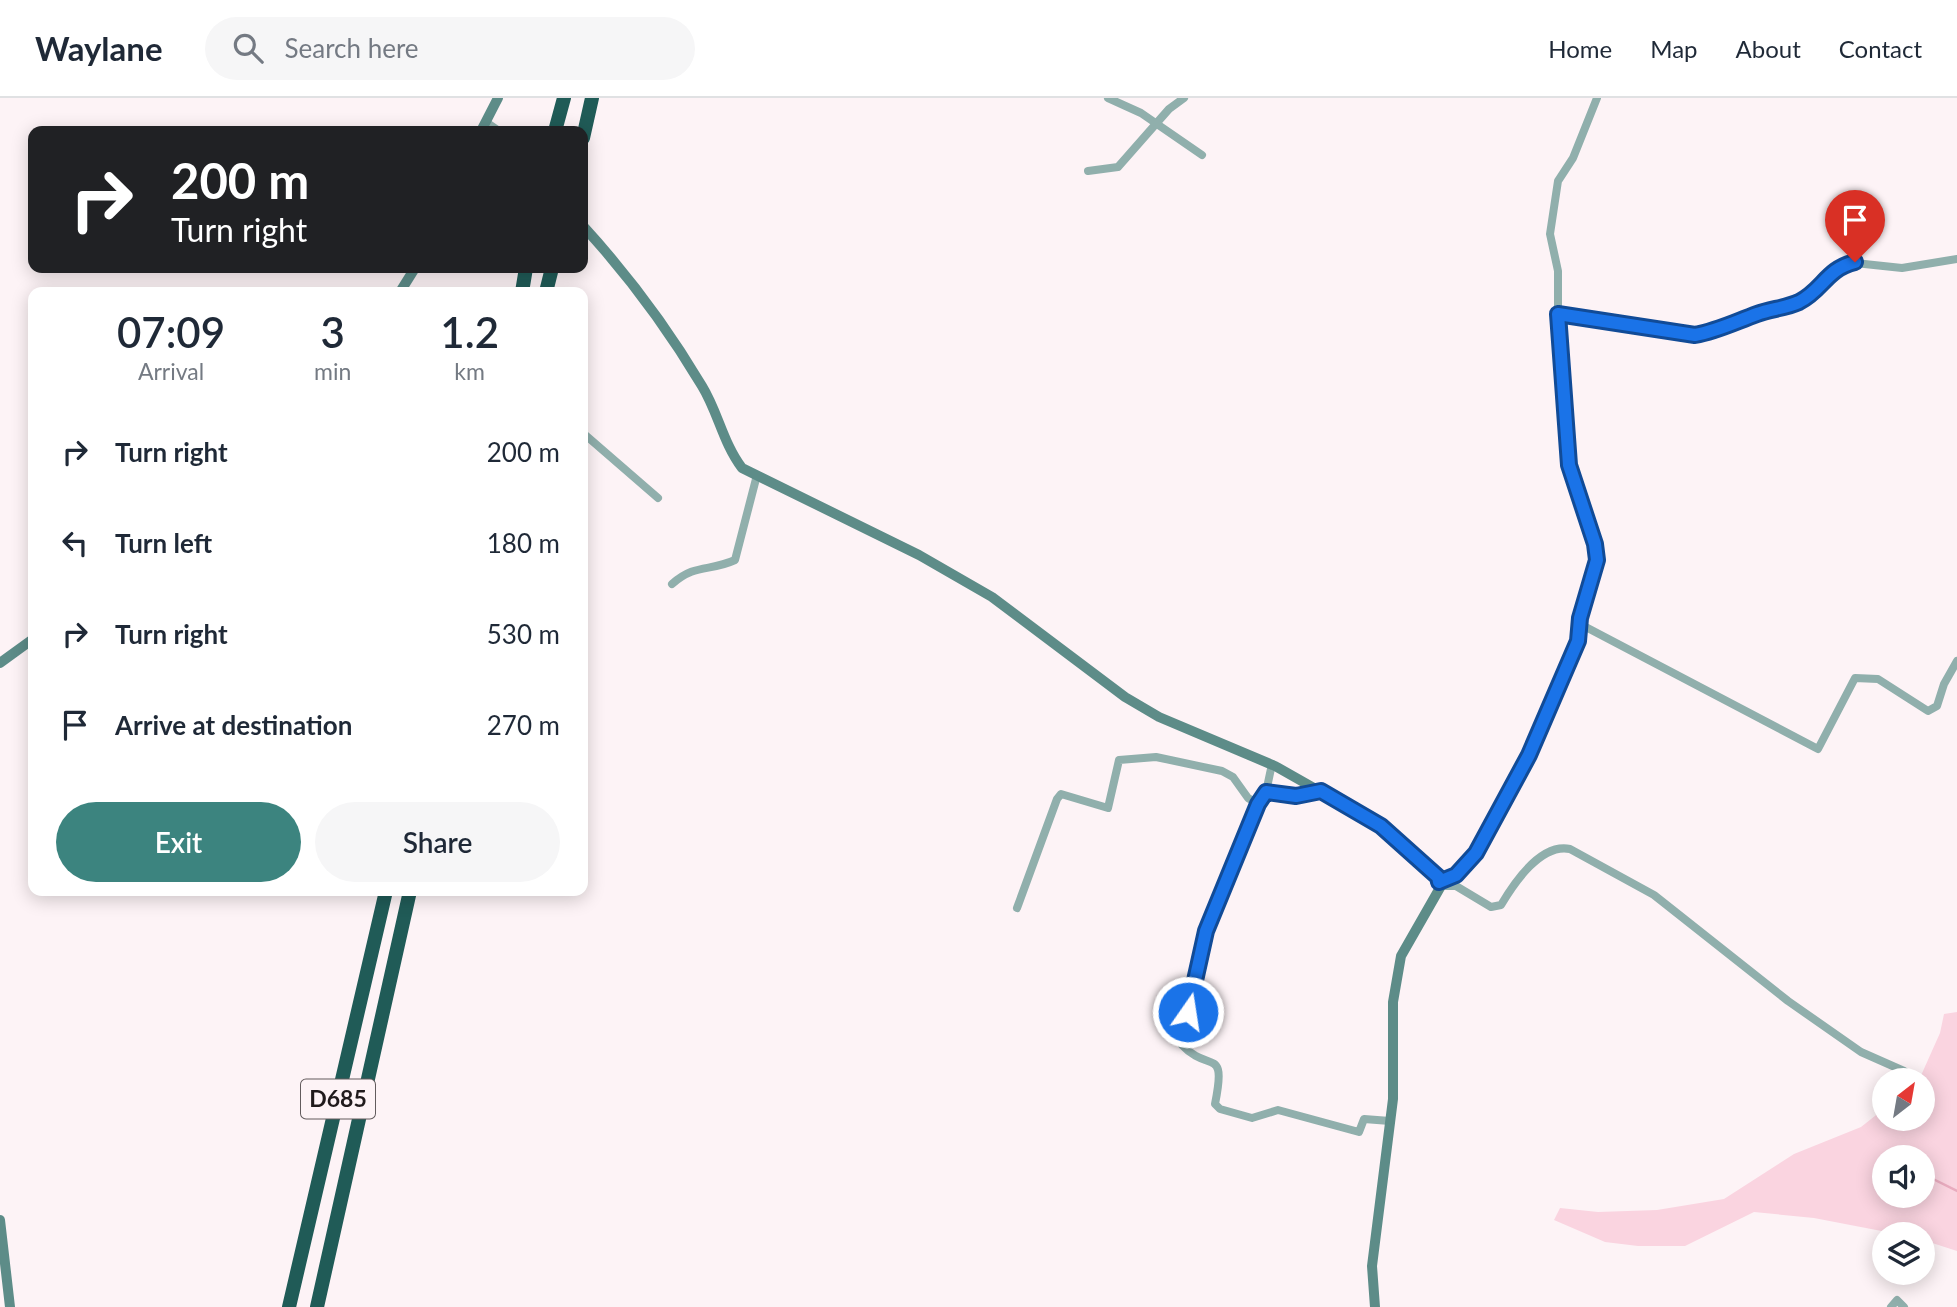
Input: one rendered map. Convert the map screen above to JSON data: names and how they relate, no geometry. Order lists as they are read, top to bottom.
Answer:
{
  "streets": {
    "highway": ["D685"]
  },
  "north": "top right",
  "page": {
    "header": "Waylane",
    "search": "Search here",
    "nav": [
      "Home",
      "Map",
      "About",
      "Contact"
    ],
    "turn": ["200 m", "Turn right"],
    "eta": [
      "07:09",
      "Arrival",
      "3",
      "min",
      "1.2",
      "km"
    ],
    "list": [
      {
        "name": "Turn right",
        "value": "200 m"
      },
      {
        "name": "Turn left",
        "value": "180 m"
      },
      {
        "name": "Turn right",
        "value": "530 m"
      },
      {
        "name": "Arrive at destination",
        "value": "270 m"
      }
    ],
    "buttons": ["Exit", "Share"]
  }
}
